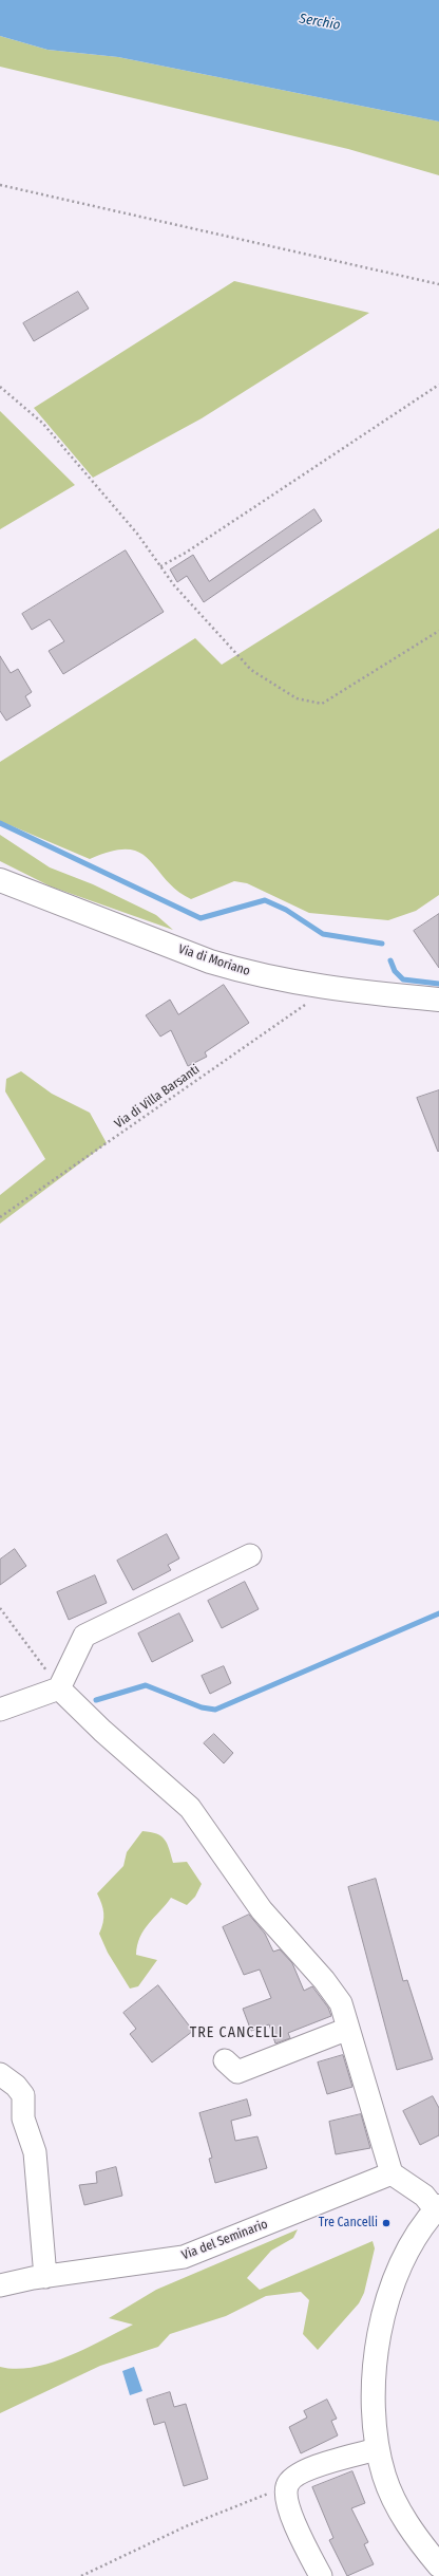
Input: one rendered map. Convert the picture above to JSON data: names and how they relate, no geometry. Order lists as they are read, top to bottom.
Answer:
{
  "streets": {
    "main road": ["Via di Moriano"],
    "street": ["Via del Seminario"],
    "path": ["Via di Villa Barsanti"]
  },
  "crossings": [
    ["Via di Moriano", "Via di Villa Barsanti"]
  ],
  "districts": ["TRE CANCELLI"],
  "water": ["Serchio"],
  "places": ["Tre Cancelli"]
}
